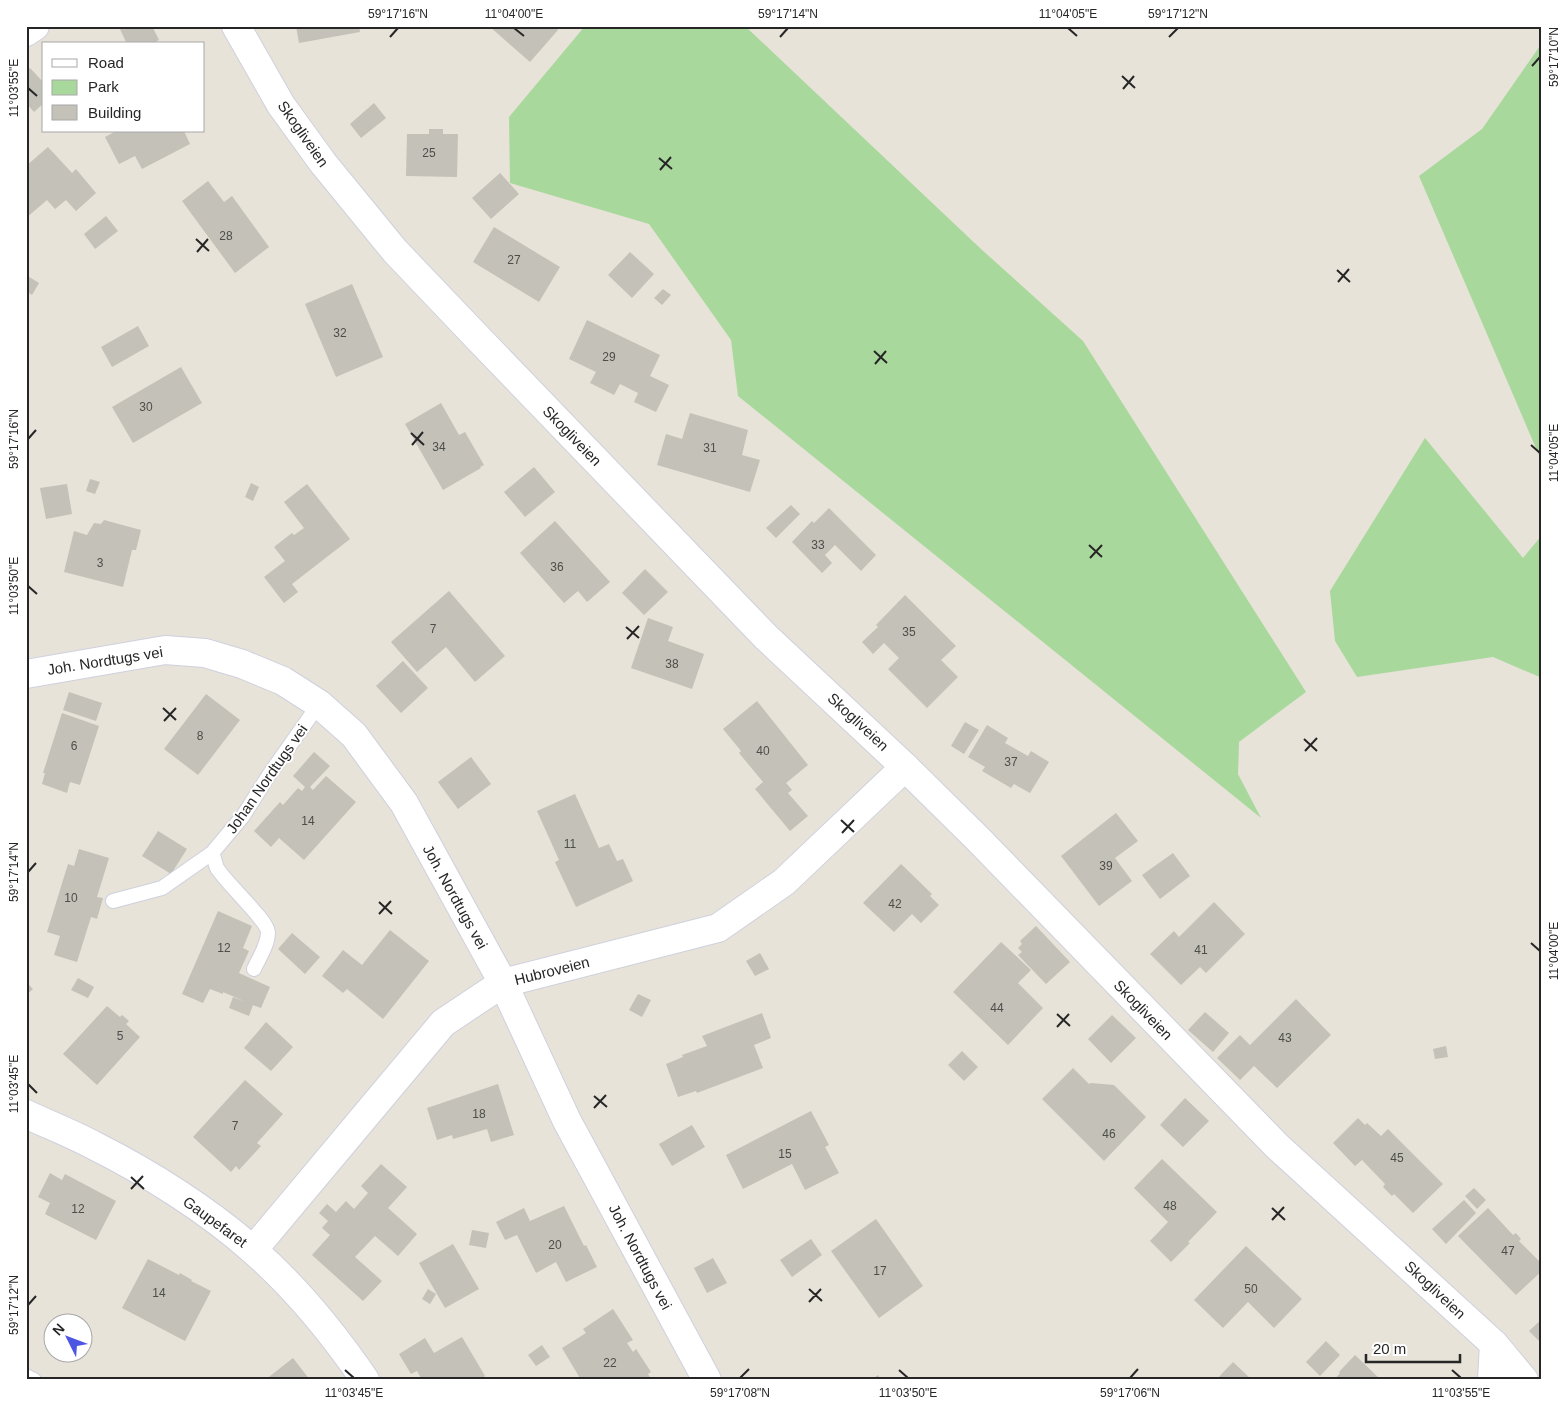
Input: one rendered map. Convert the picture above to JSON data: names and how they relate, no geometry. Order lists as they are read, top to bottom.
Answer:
{
  "streets": {
    "street": [
      "Skogliveien",
      "Joh. Nordtugs vei",
      "Hubroveien",
      "Gaupefaret"
    ],
    "lane": ["Johan Nordtugs vei"]
  },
  "crossings": [
    ["Skogliveien", "Hubroveien"],
    ["Joh. Nordtugs vei", "Johan Nordtugs vei"],
    ["Joh. Nordtugs vei", "Hubroveien"],
    ["Hubroveien", "Gaupefaret"]
  ],
  "house_numbers": [
    "25",
    "28",
    "27",
    "32",
    "29",
    "30",
    "34",
    "31",
    "33",
    "3",
    "36",
    "7",
    "35",
    "38",
    "8",
    "6",
    "40",
    "37",
    "14",
    "11",
    "39",
    "10",
    "42",
    "12",
    "41",
    "44",
    "5",
    "43",
    "18",
    "7",
    "46",
    "15",
    "45",
    "48",
    "12",
    "20",
    "47",
    "17",
    "50",
    "14",
    "22"
  ],
  "legend": ["Road", "Park", "Building"],
  "scale_bar": "20 m",
  "north": "top left",
  "coordinates": [
    "59°17'16\"N",
    "11°04'00\"E",
    "59°17'14\"N",
    "11°04'05\"E",
    "59°17'12\"N",
    "59°17'10\"N",
    "11°03'55\"E",
    "11°03'50\"E",
    "11°03'45\"E",
    "59°17'08\"N",
    "59°17'06\"N"
  ]
}
